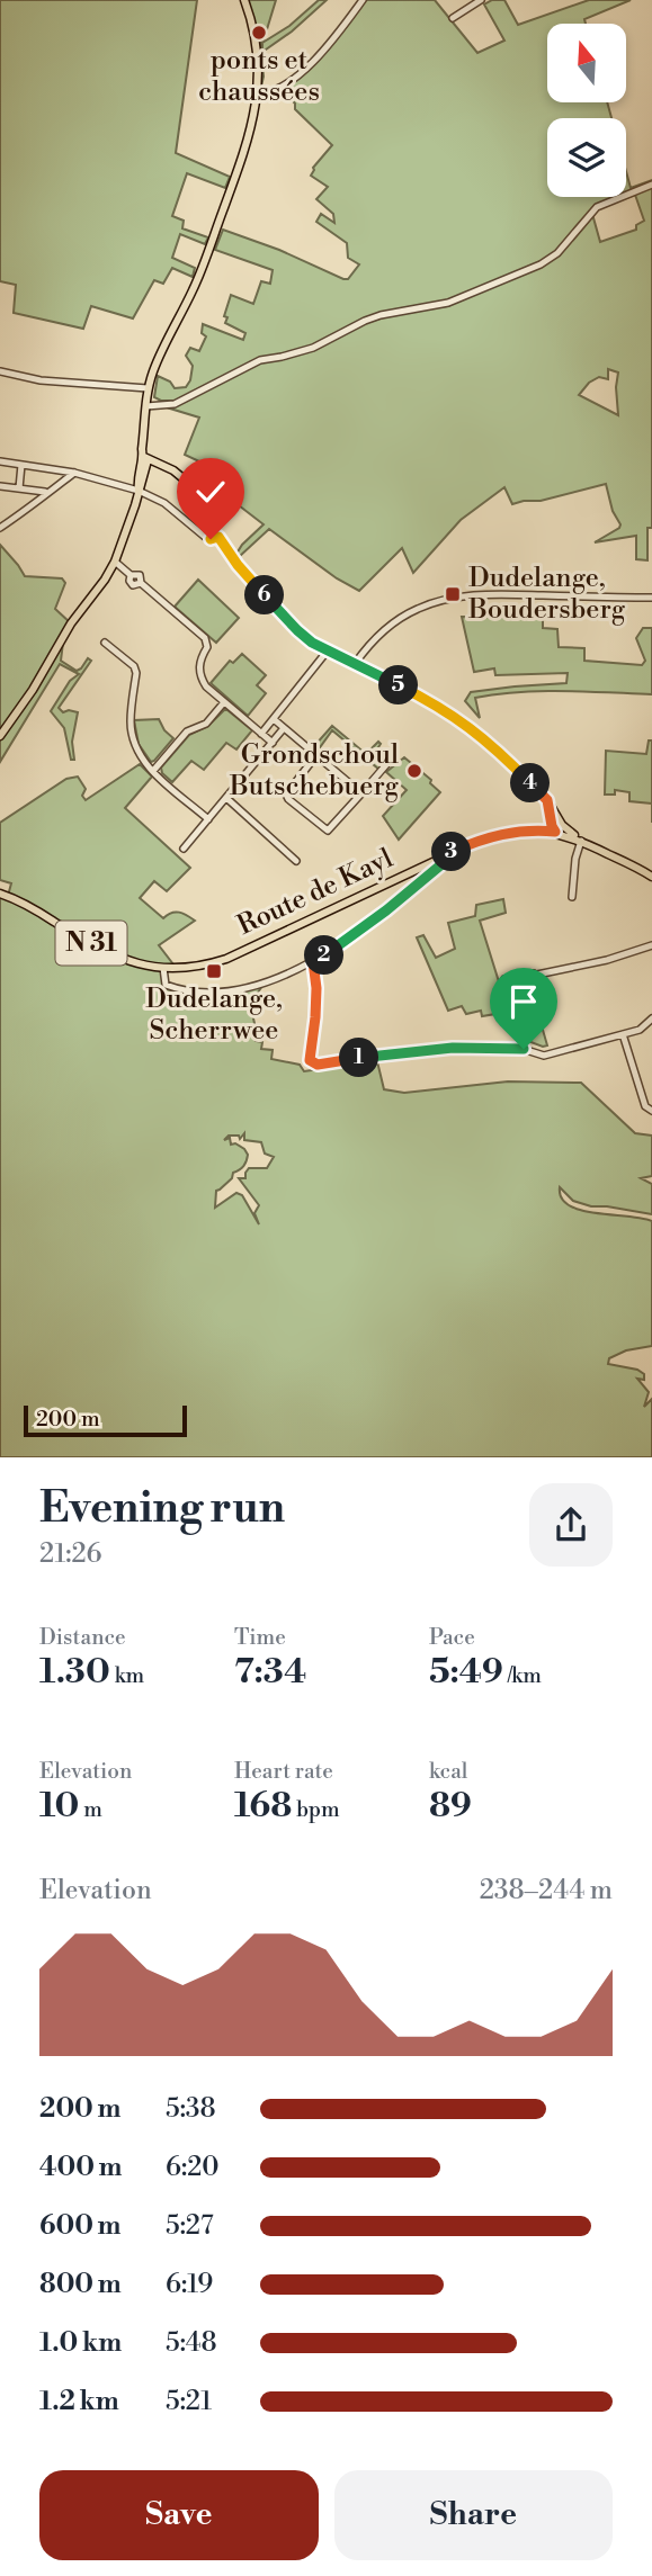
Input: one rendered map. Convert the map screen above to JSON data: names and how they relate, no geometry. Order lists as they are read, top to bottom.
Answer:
{
  "streets": {
    "main road": ["Route de Kayl", "N 31"]
  },
  "places": {
    "other": ["ponts et chaussées", "Grondschoul Butschebuerg"],
    "transit": ["Dudelange, Boudersberg", "Dudelange, Scherrwee"]
  },
  "scale_bar": "200 m",
  "north": "top",
  "page": {
    "pins": [
      "6",
      "5",
      "4",
      "3",
      "2",
      "1"
    ],
    "scale": "200 m",
    "heading": ["Evening run", "21:26"],
    "stats": [
      ["Distance", "1.30 km"],
      ["Time", "7:34"],
      ["Pace", "5:49 /km"],
      ["Elevation", "10 m"],
      ["Heart rate", "168 bpm"],
      ["kcal", "89"]
    ],
    "chart": ["Elevation", "238–244 m"],
    "list": [
      {
        "name": "200 m",
        "note": "5:38"
      },
      {
        "name": "400 m",
        "note": "6:20"
      },
      {
        "name": "600 m",
        "note": "5:27"
      },
      {
        "name": "800 m",
        "note": "6:19"
      },
      {
        "name": "1.0 km",
        "note": "5:48"
      },
      {
        "name": "1.2 km",
        "note": "5:21"
      }
    ],
    "buttons": ["Save", "Share"]
  }
}
